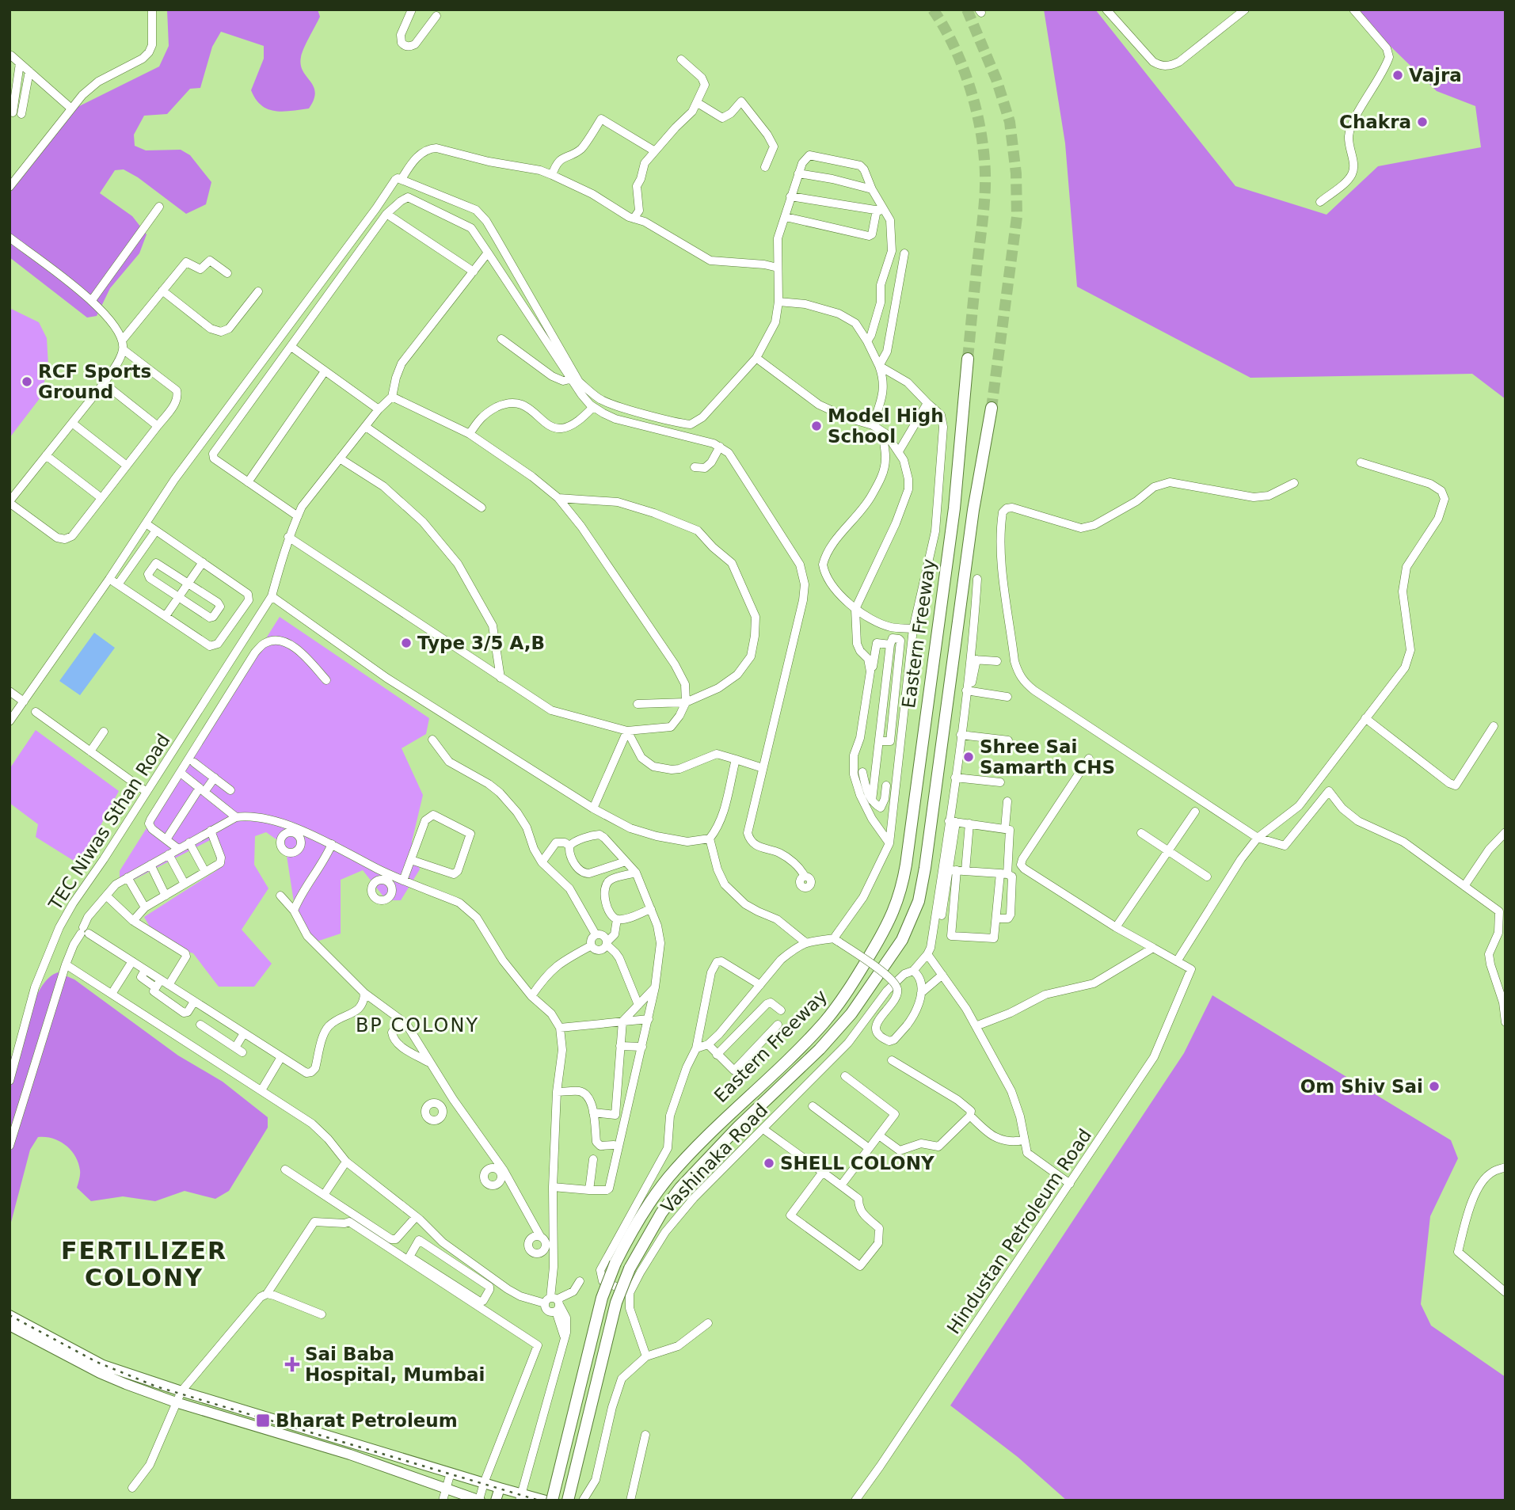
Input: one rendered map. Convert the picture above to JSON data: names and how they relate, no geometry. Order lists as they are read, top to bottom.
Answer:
{
  "streets": {
    "highway": ["Eastern Freeway"],
    "street": ["TEC Niwas Sthan Road", "Vashinaka Road", "Hindustan Petroleum Road"]
  },
  "districts": ["BP COLONY", "FERTILIZER COLONY"],
  "places": {
    "other": [
      "Vajra",
      "Chakra",
      "RCF Sports Ground",
      "Model High School",
      "Type 3/5 A,B",
      "Shree Sai Samarth CHS",
      "Om Shiv Sai",
      "SHELL COLONY"
    ],
    "health": ["Sai Baba Hospital, Mumbai"],
    "transit": ["Bharat Petroleum"]
  }
}
